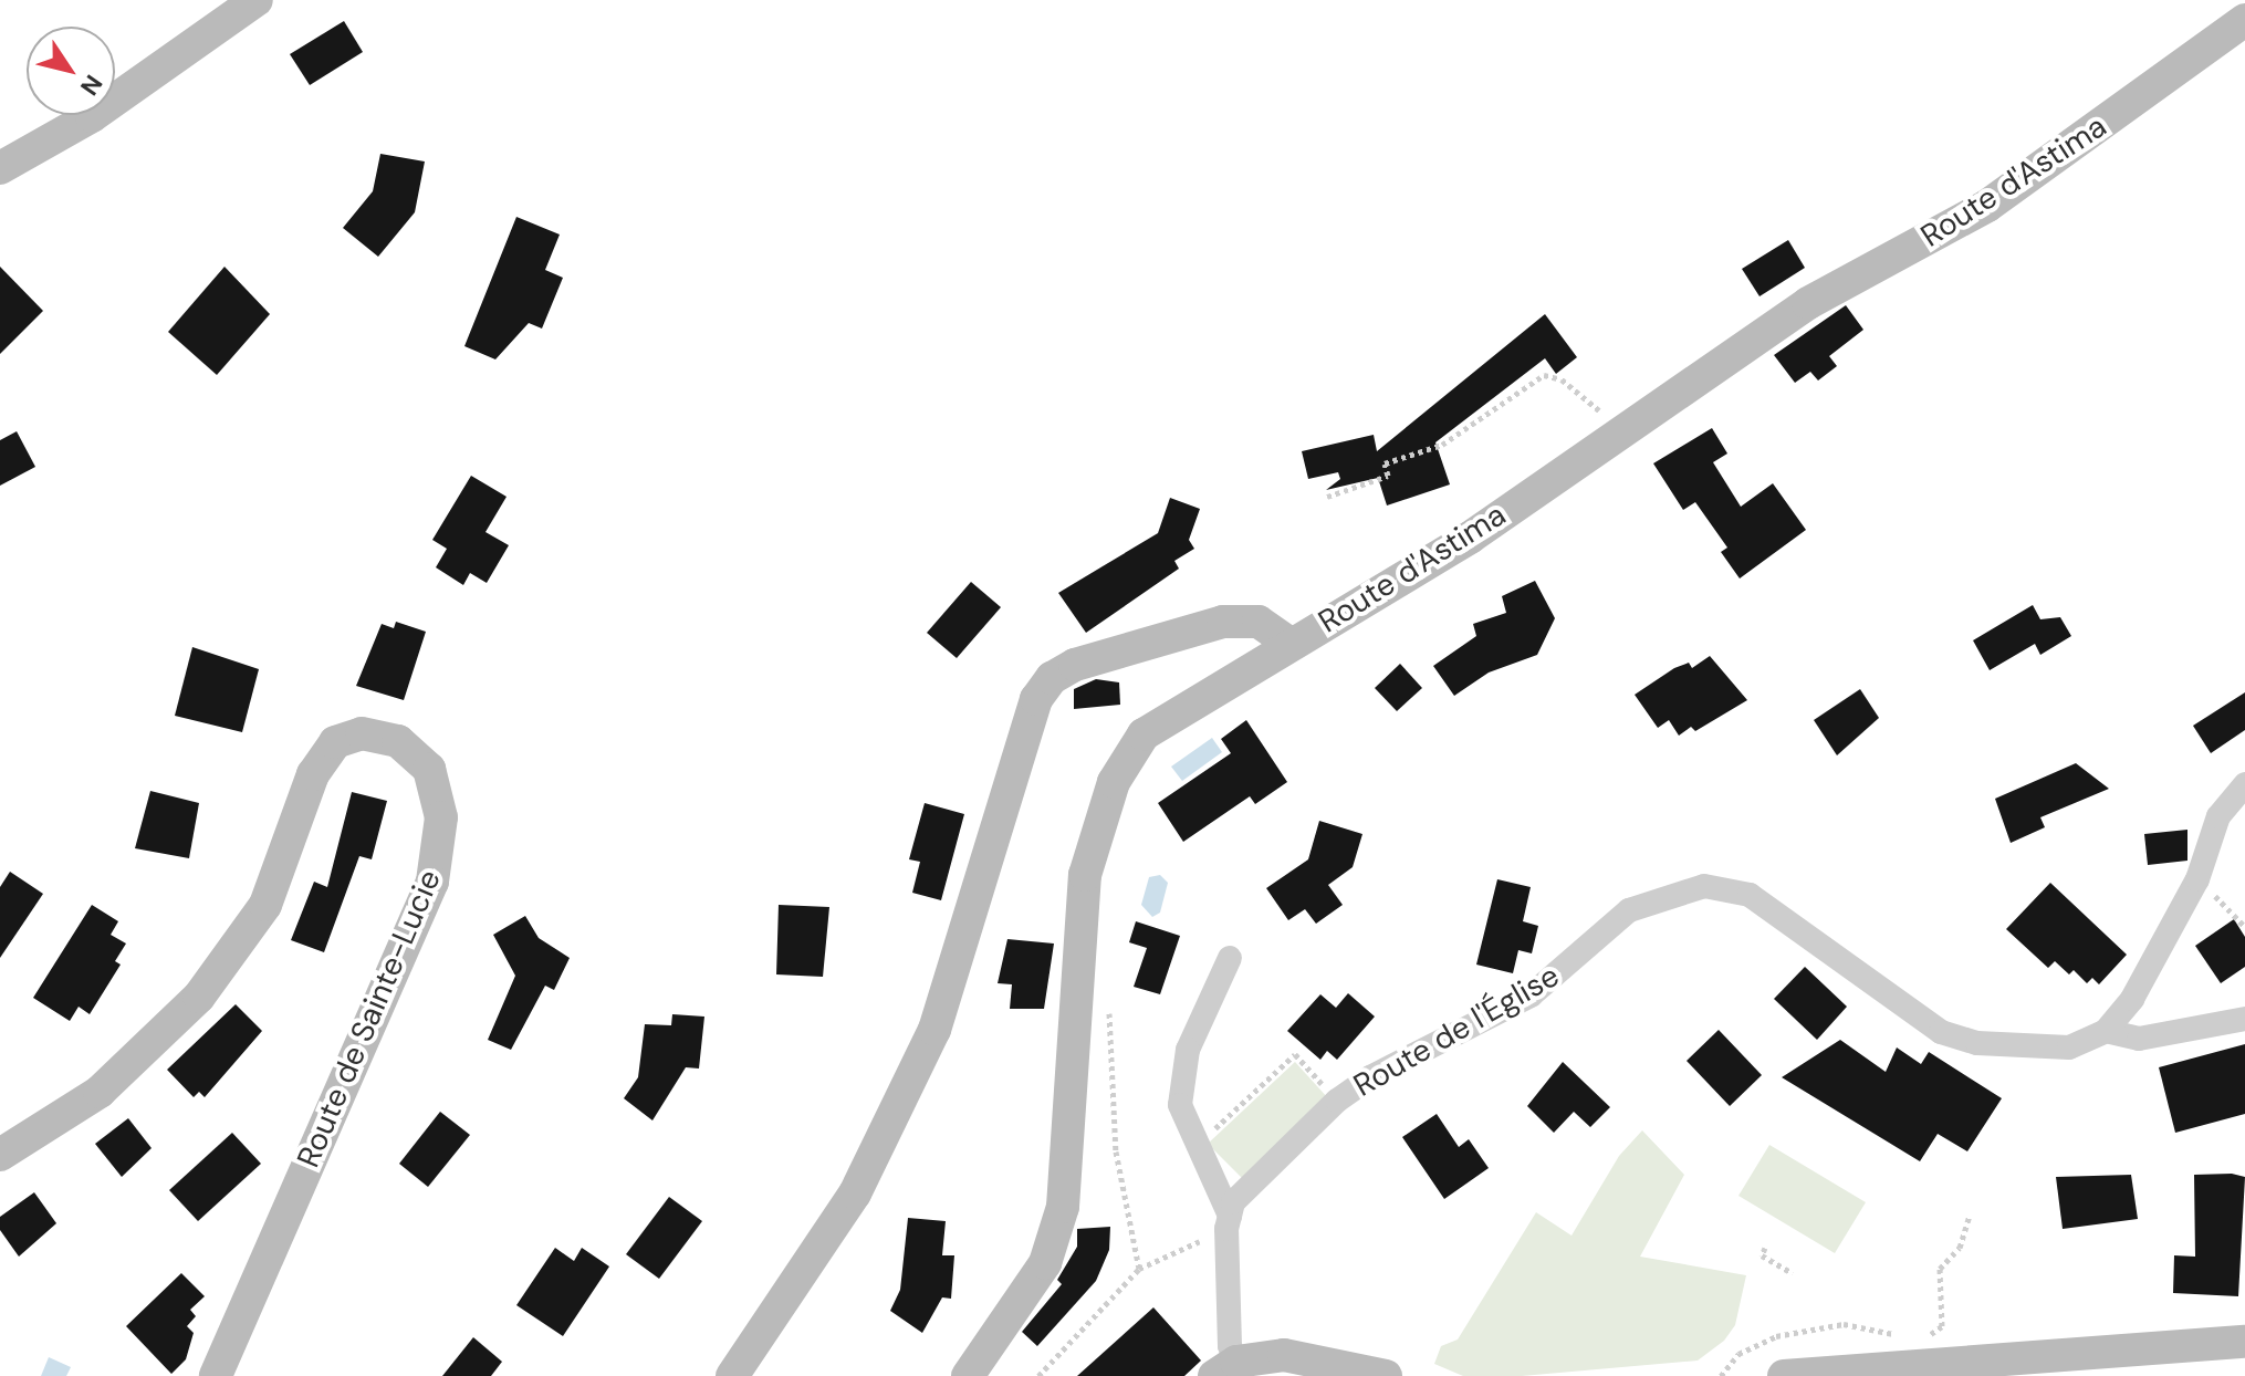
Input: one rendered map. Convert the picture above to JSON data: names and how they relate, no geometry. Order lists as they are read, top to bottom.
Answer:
{
  "streets": {
    "street": ["Route d'Astima", "Route de Sainte-Lucie", "Route de l'Église"]
  },
  "north": "bottom right"
}
